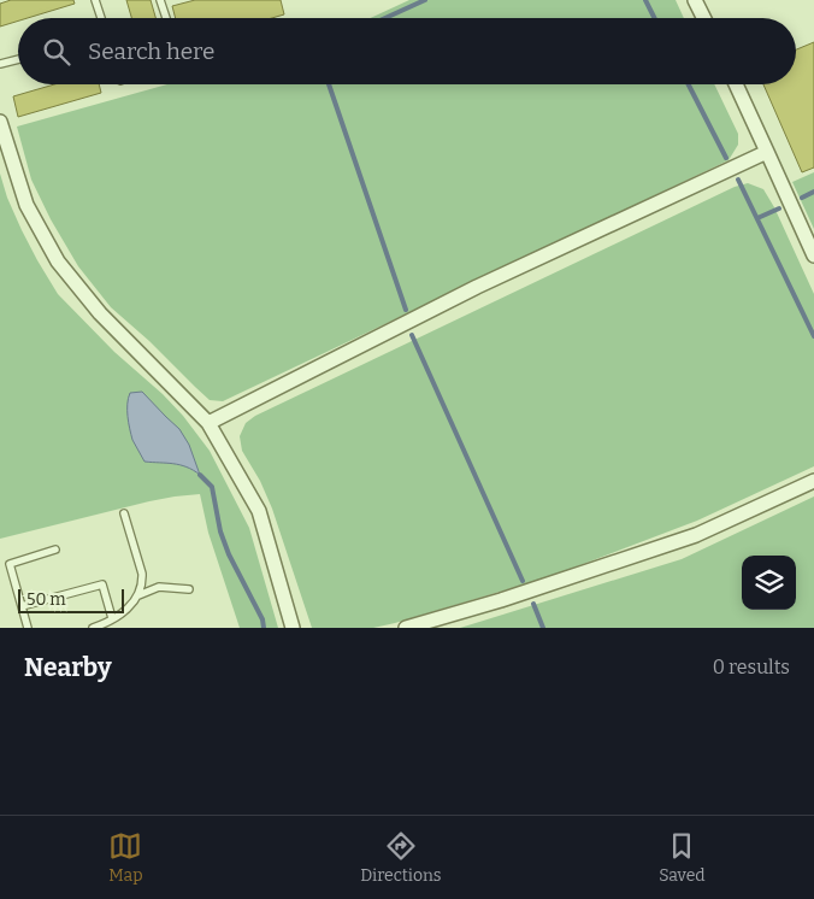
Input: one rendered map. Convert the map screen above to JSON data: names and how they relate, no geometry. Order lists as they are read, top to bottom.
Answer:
{
  "scale_bar": "50 m",
  "page": {
    "search": "Search here",
    "scale": "50 m",
    "heading": ["Nearby", "0 results"],
    "nav": ["Map", "Directions", "Saved"]
  }
}
